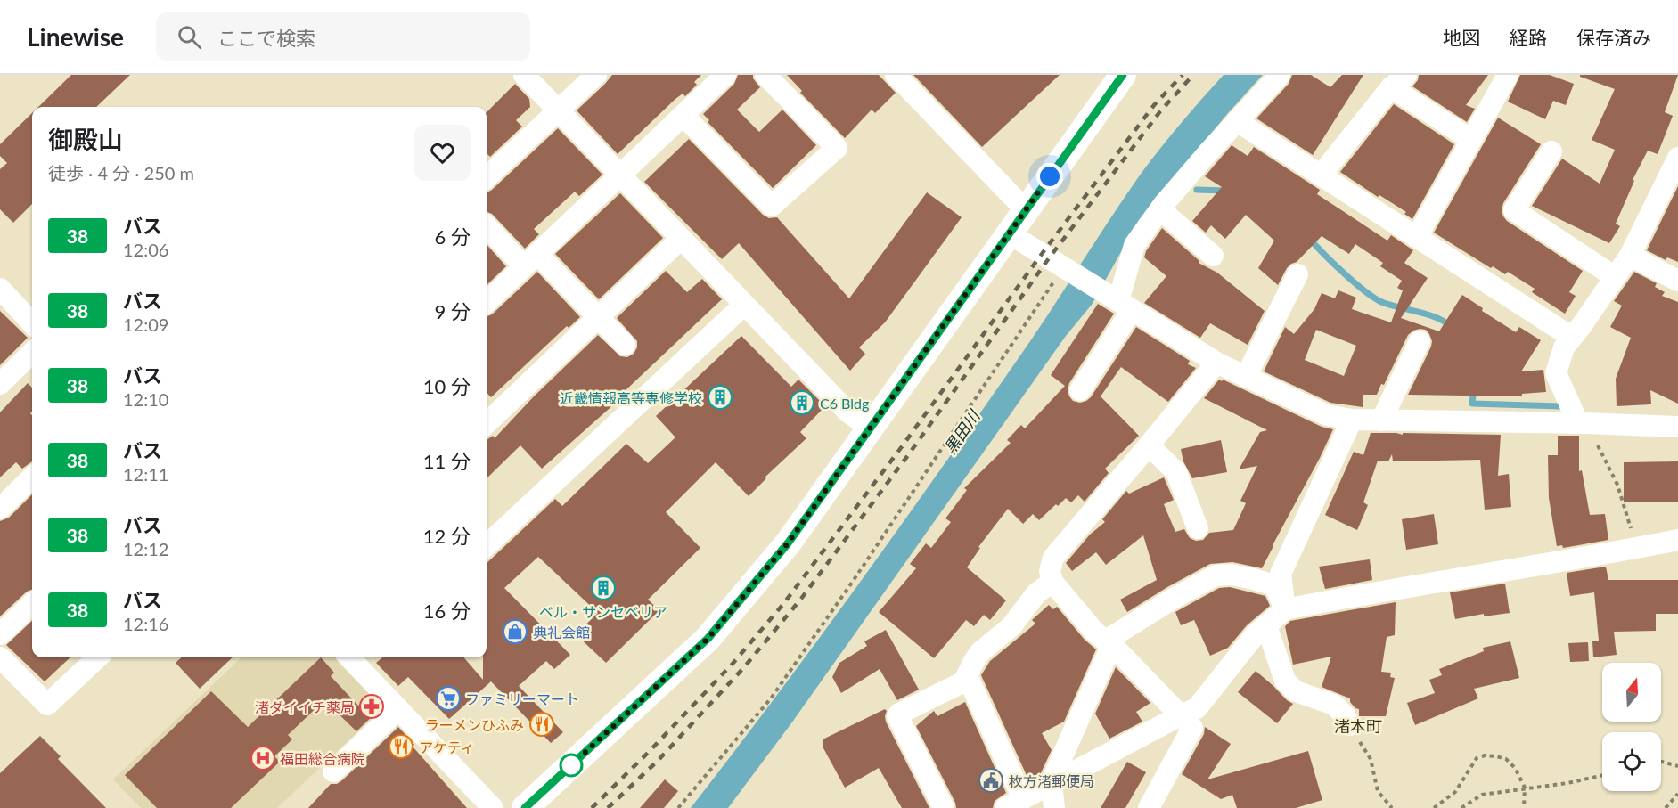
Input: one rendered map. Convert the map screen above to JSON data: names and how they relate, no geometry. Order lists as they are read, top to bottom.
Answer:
{
  "districts": ["渚本町"],
  "water": ["黒田川"],
  "places": {
    "building": ["近畿情報高等専修学校", "C6 Bldg", "ベル・サンセベリア"],
    "shop": ["典礼会館"],
    "supermarket": ["ファミリーマート"],
    "pharmacy": ["渚ダイイチ薬局"],
    "restaurant": ["ラーメンひふみ", "アケティ"],
    "hospital": ["福田総合病院"],
    "public building": ["枚方渚郵便局"]
  },
  "lines": ["bus line 38"],
  "north": "top",
  "page": {
    "header": "Linewise",
    "search": "ここで検索",
    "nav": ["地図", "経路", "保存済み"],
    "heading": ["御殿山", "徒歩 · 4 分 · 250 m"],
    "list": [
      {
        "mark": "38",
        "name": "バス",
        "note": "12:06",
        "value": "6 分"
      },
      {
        "mark": "38",
        "name": "バス",
        "note": "12:09",
        "value": "9 分"
      },
      {
        "mark": "38",
        "name": "バス",
        "note": "12:10",
        "value": "10 分"
      },
      {
        "mark": "38",
        "name": "バス",
        "note": "12:11",
        "value": "11 分"
      },
      {
        "mark": "38",
        "name": "バス",
        "note": "12:12",
        "value": "12 分"
      },
      {
        "mark": "38",
        "name": "バス",
        "note": "12:16",
        "value": "16 分"
      }
    ]
  }
}
